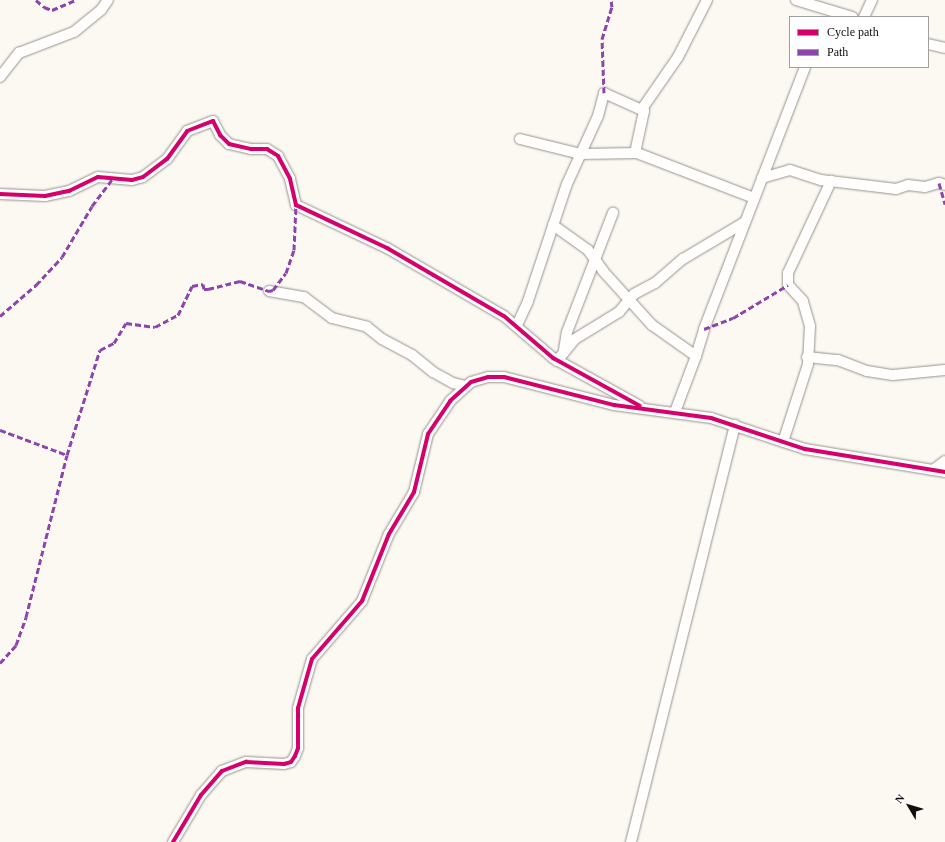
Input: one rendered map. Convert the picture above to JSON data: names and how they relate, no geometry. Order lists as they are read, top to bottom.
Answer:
{
  "legend": ["Cycle path", "Path"],
  "north": "top left"
}
